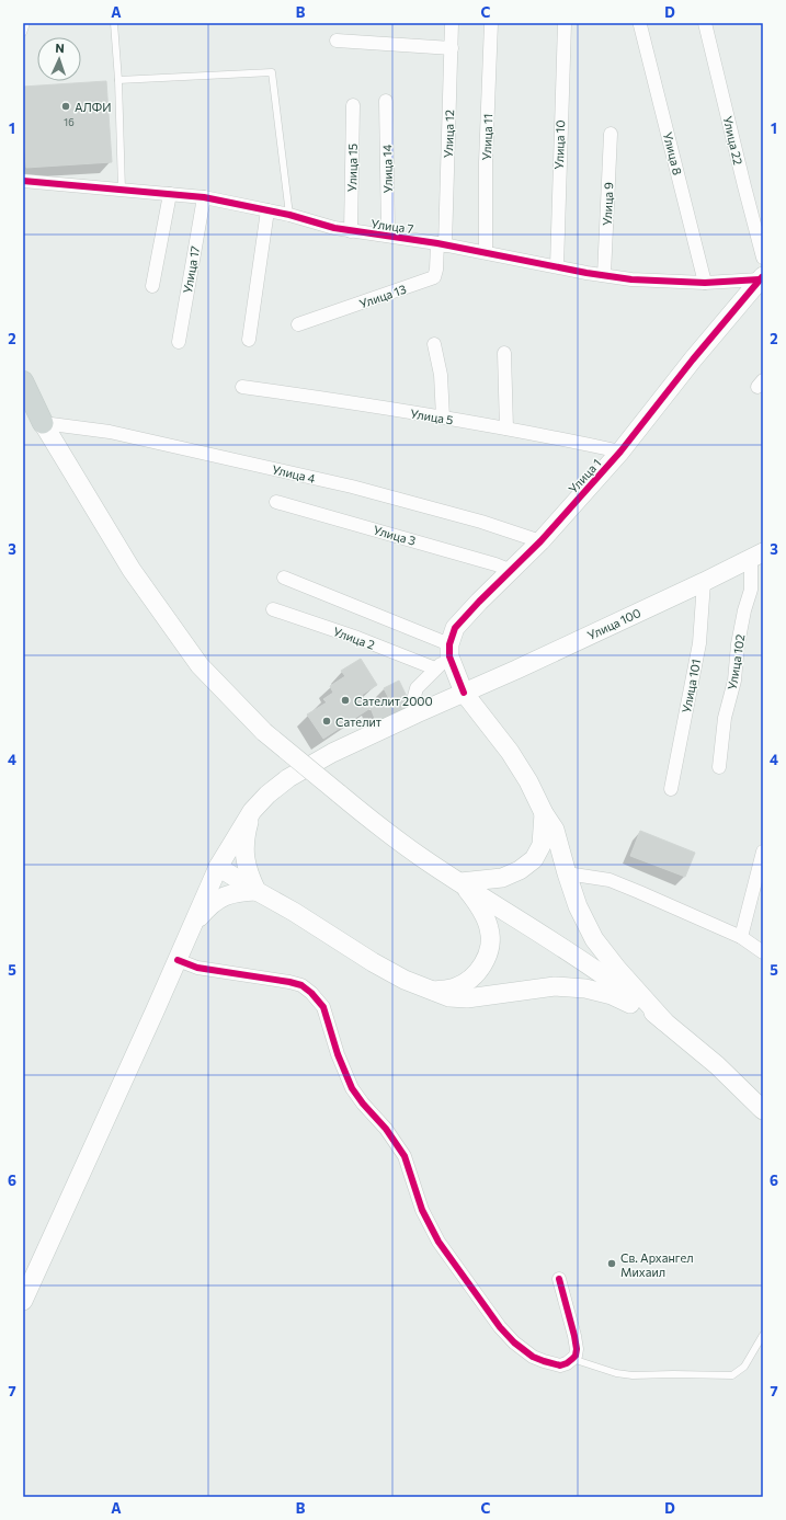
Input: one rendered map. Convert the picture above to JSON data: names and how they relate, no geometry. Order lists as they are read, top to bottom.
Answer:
{
  "streets": {
    "main road": ["Улица 1", "Улица 100"],
    "street": [
      "Улица 12",
      "Улица 11",
      "Улица 22",
      "Улица 10",
      "Улица 8",
      "Улица 15",
      "Улица 14",
      "Улица 9",
      "Улица 7",
      "Улица 17",
      "Улица 13",
      "Улица 5",
      "Улица 4",
      "Улица 3",
      "Улица 2",
      "Улица 102",
      "Улица 101"
    ]
  },
  "crossings": [
    ["Улица 12", "Улица 7"],
    ["Улица 12", "Улица 13"],
    ["Улица 11", "Улица 7"],
    ["Улица 10", "Улица 7"],
    ["Улица 8", "Улица 7"],
    ["Улица 15", "Улица 7"],
    ["Улица 14", "Улица 7"],
    ["Улица 9", "Улица 7"],
    ["Улица 7", "Улица 17"],
    ["Улица 7", "Улица 13"],
    ["Улица 7", "Улица 1"],
    ["Улица 5", "Улица 1"],
    ["Улица 4", "Улица 1"],
    ["Улица 1", "Улица 3"],
    ["Улица 100", "Улица 102"],
    ["Улица 100", "Улица 101"]
  ],
  "places": [
    "АЛФИ",
    "Сателит 2000",
    "Сателит",
    "Св. Архангел Михаил"
  ],
  "house_numbers": ["16"],
  "north": "top",
  "grid": {
    "columns": [
      "A",
      "B",
      "C",
      "D"
    ],
    "rows": [
      "1",
      "2",
      "3",
      "4",
      "5",
      "6",
      "7"
    ]
  }
}
